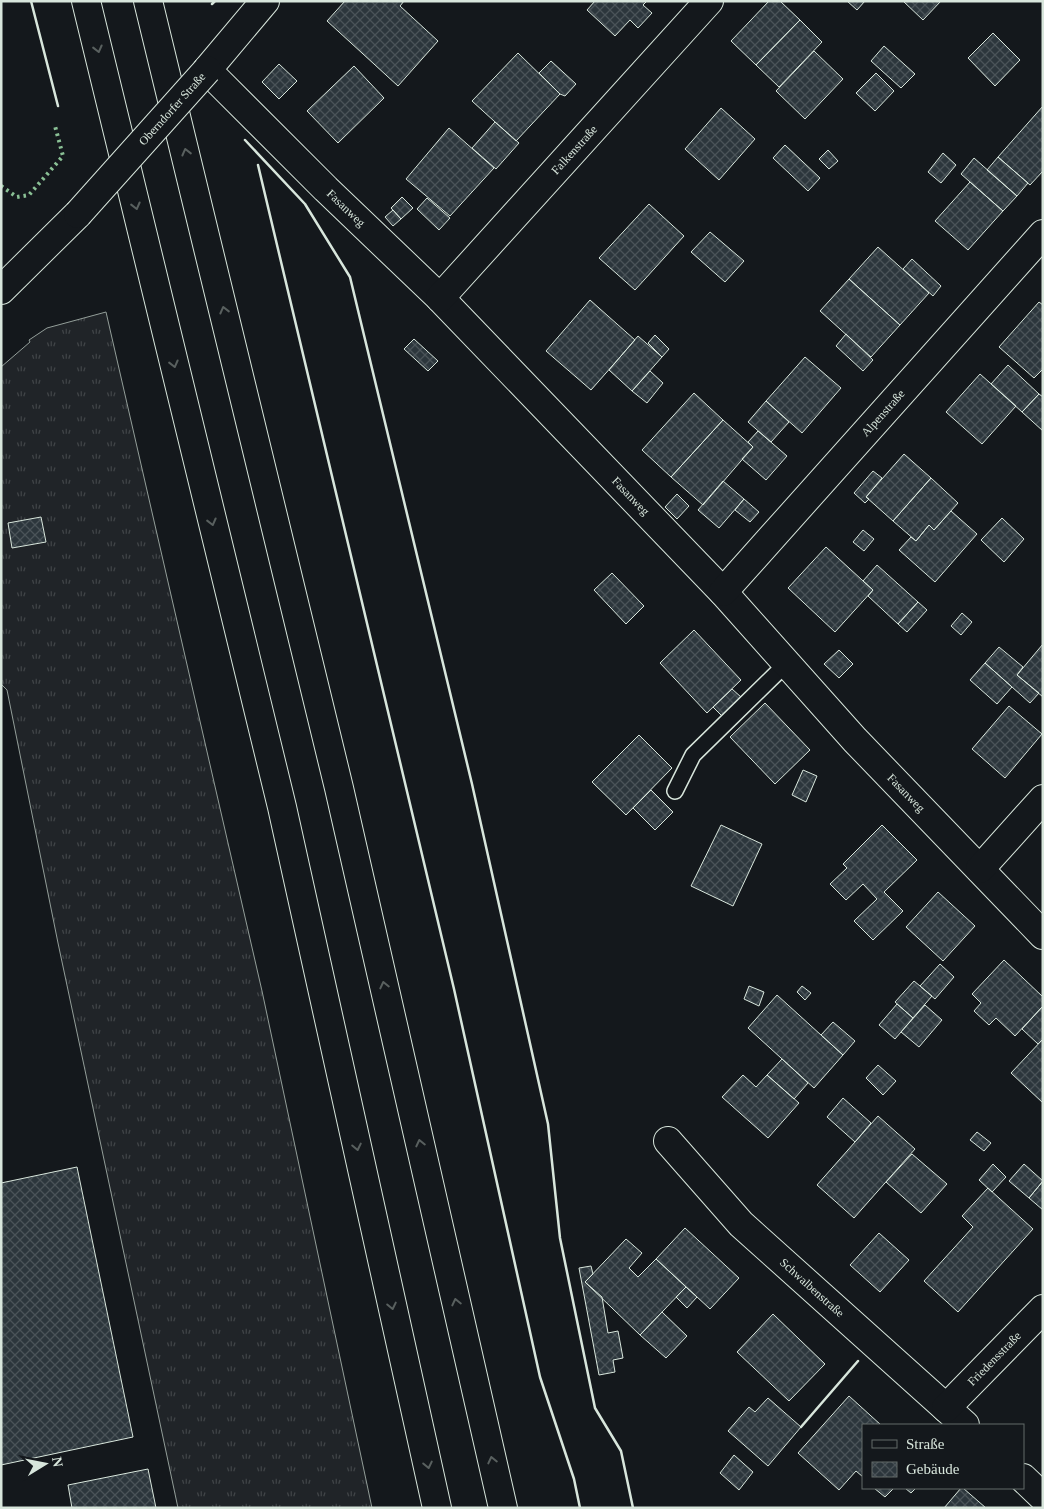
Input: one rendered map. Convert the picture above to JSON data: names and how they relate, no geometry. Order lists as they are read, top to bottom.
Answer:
{
  "streets": {
    "main road": [
      "Oberndorfer Straße",
      "Falkenstraße",
      "Fasanweg",
      "Alpenstraße",
      "Schwalbenstraße",
      "Friedensstraße"
    ]
  },
  "crossings": [
    ["Oberndorfer Straße", "Fasanweg"],
    ["Falkenstraße", "Fasanweg"],
    ["Fasanweg", "Alpenstraße"],
    ["Schwalbenstraße", "Friedensstraße"]
  ],
  "legend": ["Straße", "Gebäude"],
  "north": "right"
}
